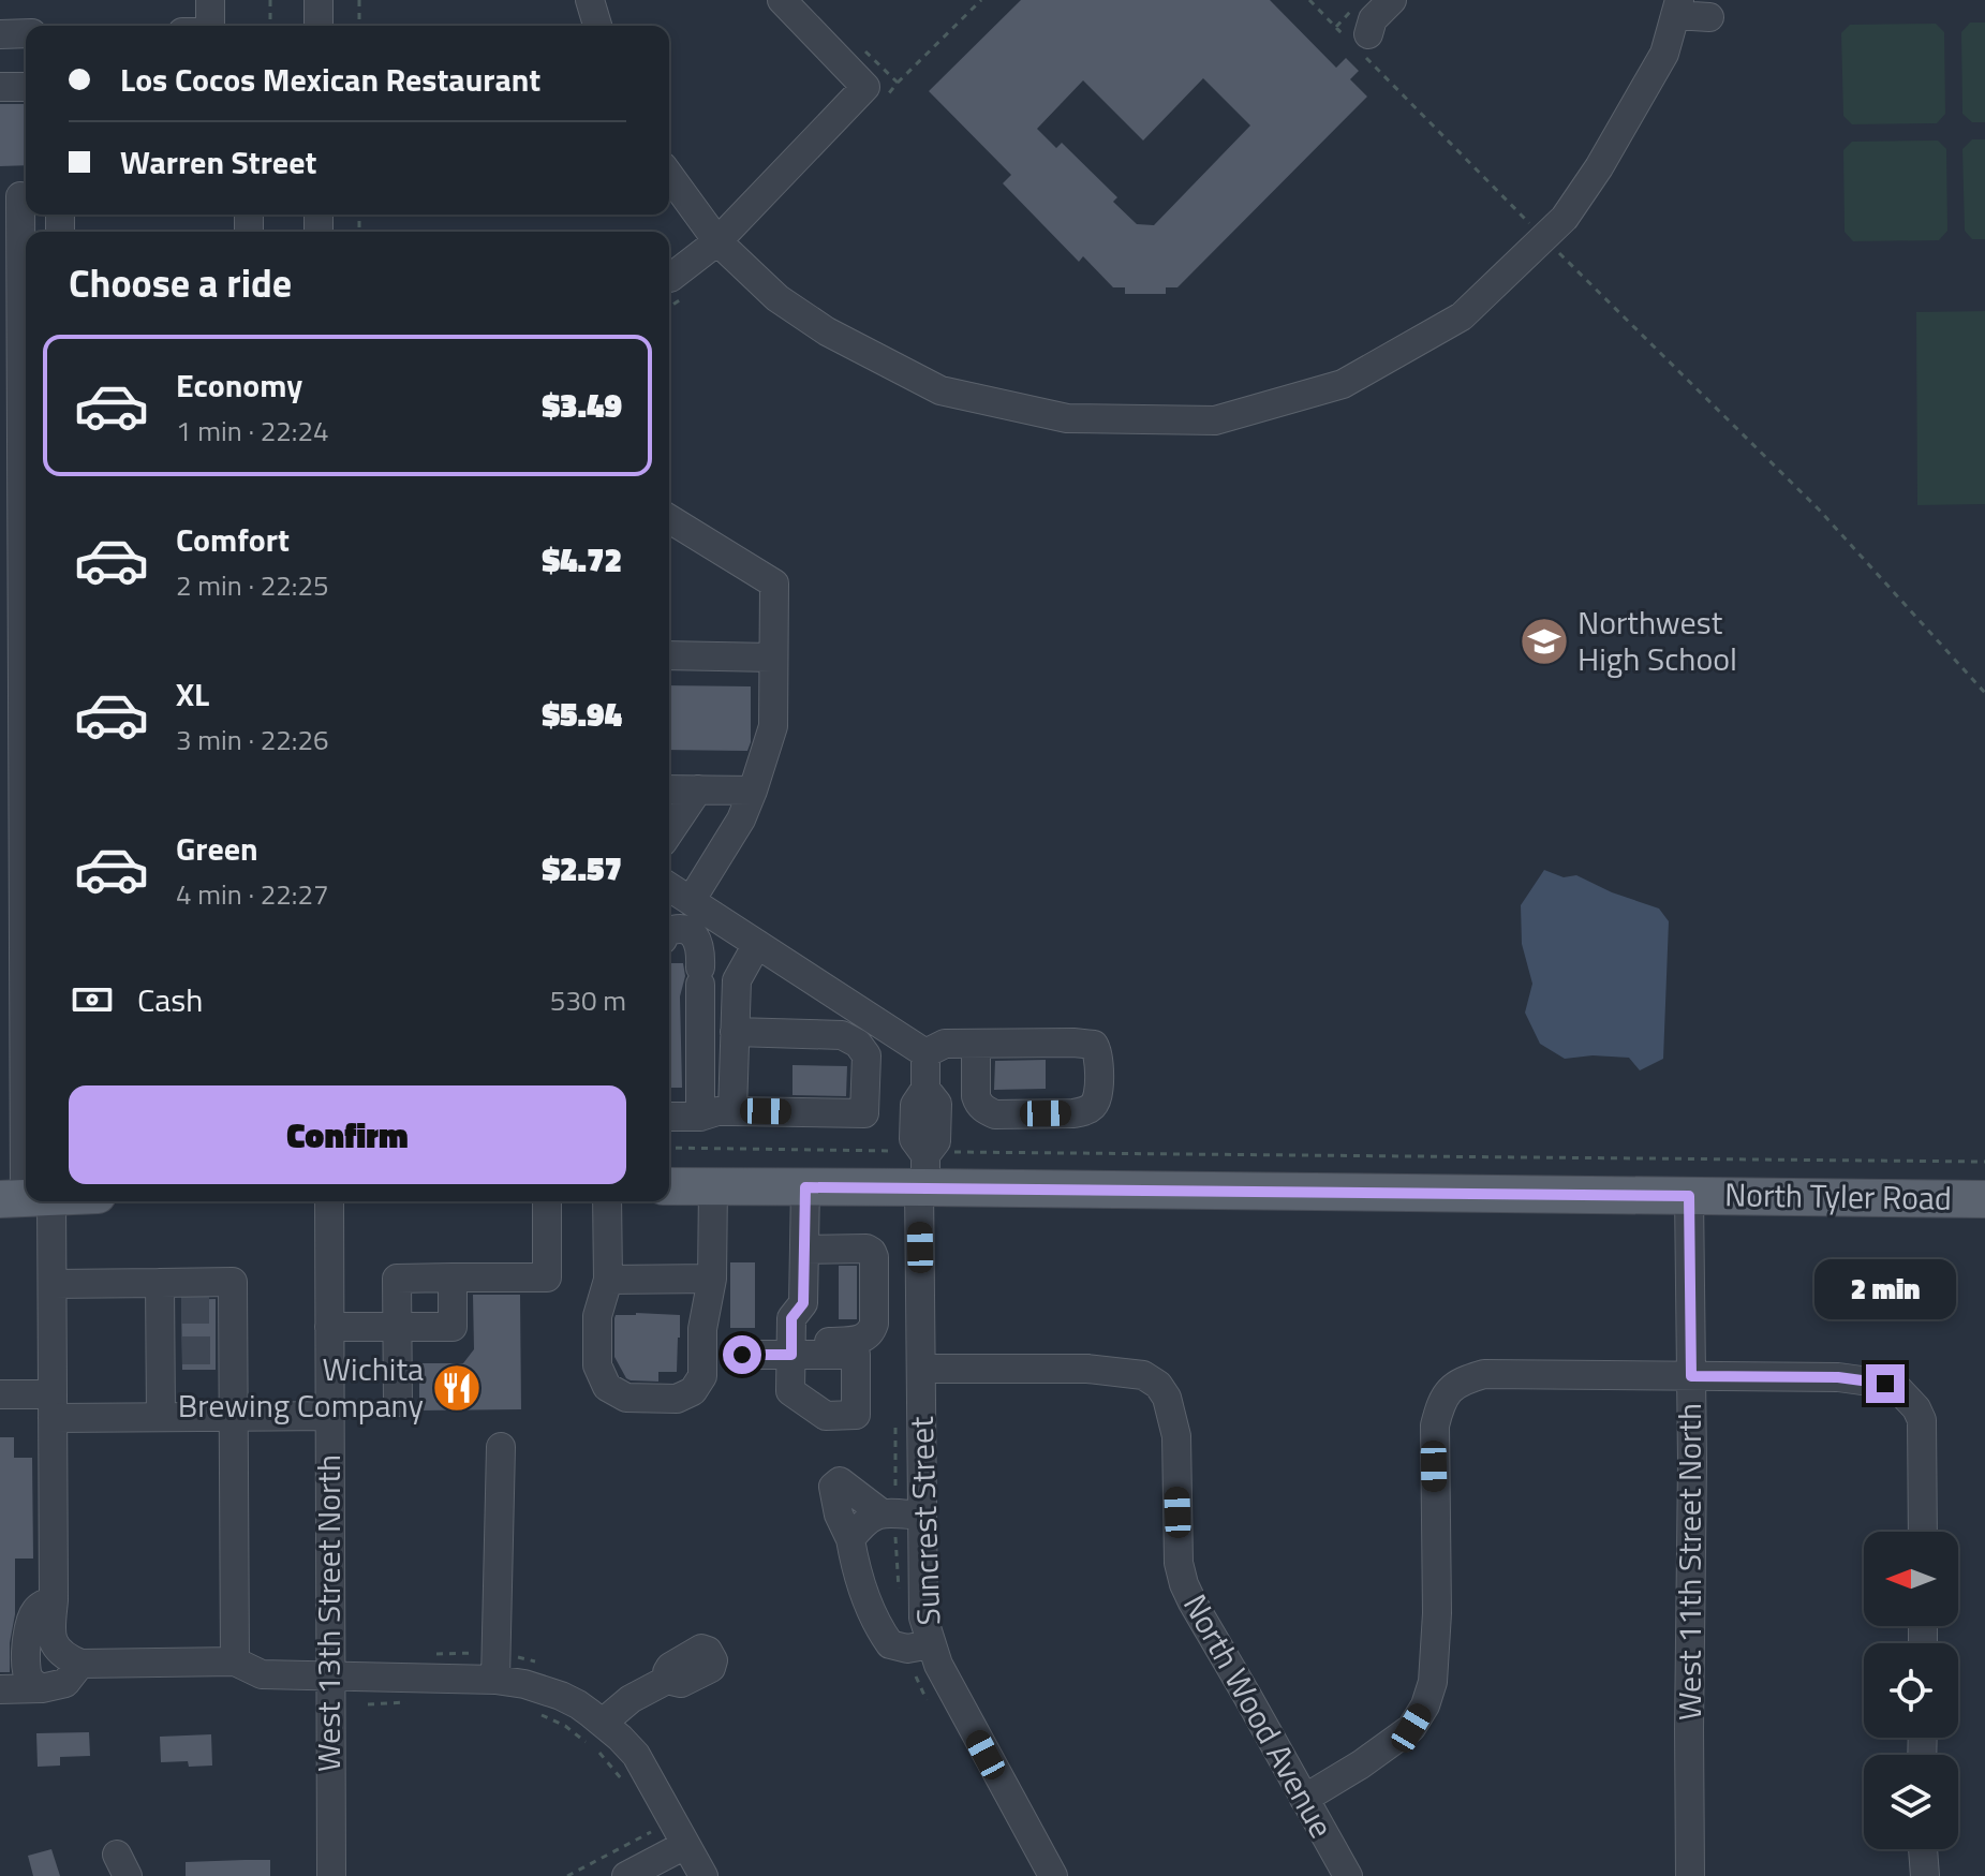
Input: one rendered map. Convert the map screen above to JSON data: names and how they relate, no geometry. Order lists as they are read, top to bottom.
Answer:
{
  "streets": {
    "main road": ["North Tyler Road"],
    "street": [
      "Suncrest Street",
      "West 11th Street North",
      "West 13th Street North",
      "North Wood Avenue"
    ]
  },
  "crossings": [
    ["North Tyler Road", "Suncrest Street"],
    ["North Tyler Road", "West 11th Street North"],
    ["Suncrest Street", "North Wood Avenue"]
  ],
  "places": {
    "school or university": ["Northwest High School"],
    "restaurant": ["Wichita Brewing Company"]
  },
  "north": "left",
  "page": {
    "banner": ["Los Cocos Mexican Restaurant", "Warren Street"],
    "heading": "Choose a ride",
    "list": [
      {
        "name": "Economy",
        "note": "1 min · 22:24",
        "value": "$3.49"
      },
      {
        "name": "Comfort",
        "note": "2 min · 22:25",
        "value": "$4.72"
      },
      {
        "name": "XL",
        "note": "3 min · 22:26",
        "value": "$5.94"
      },
      {
        "name": "Green",
        "note": "4 min · 22:27",
        "value": "$2.57"
      }
    ],
    "pay": ["Cash", "530 m"],
    "buttons": "Confirm",
    "bubble": "2 min"
  }
}
